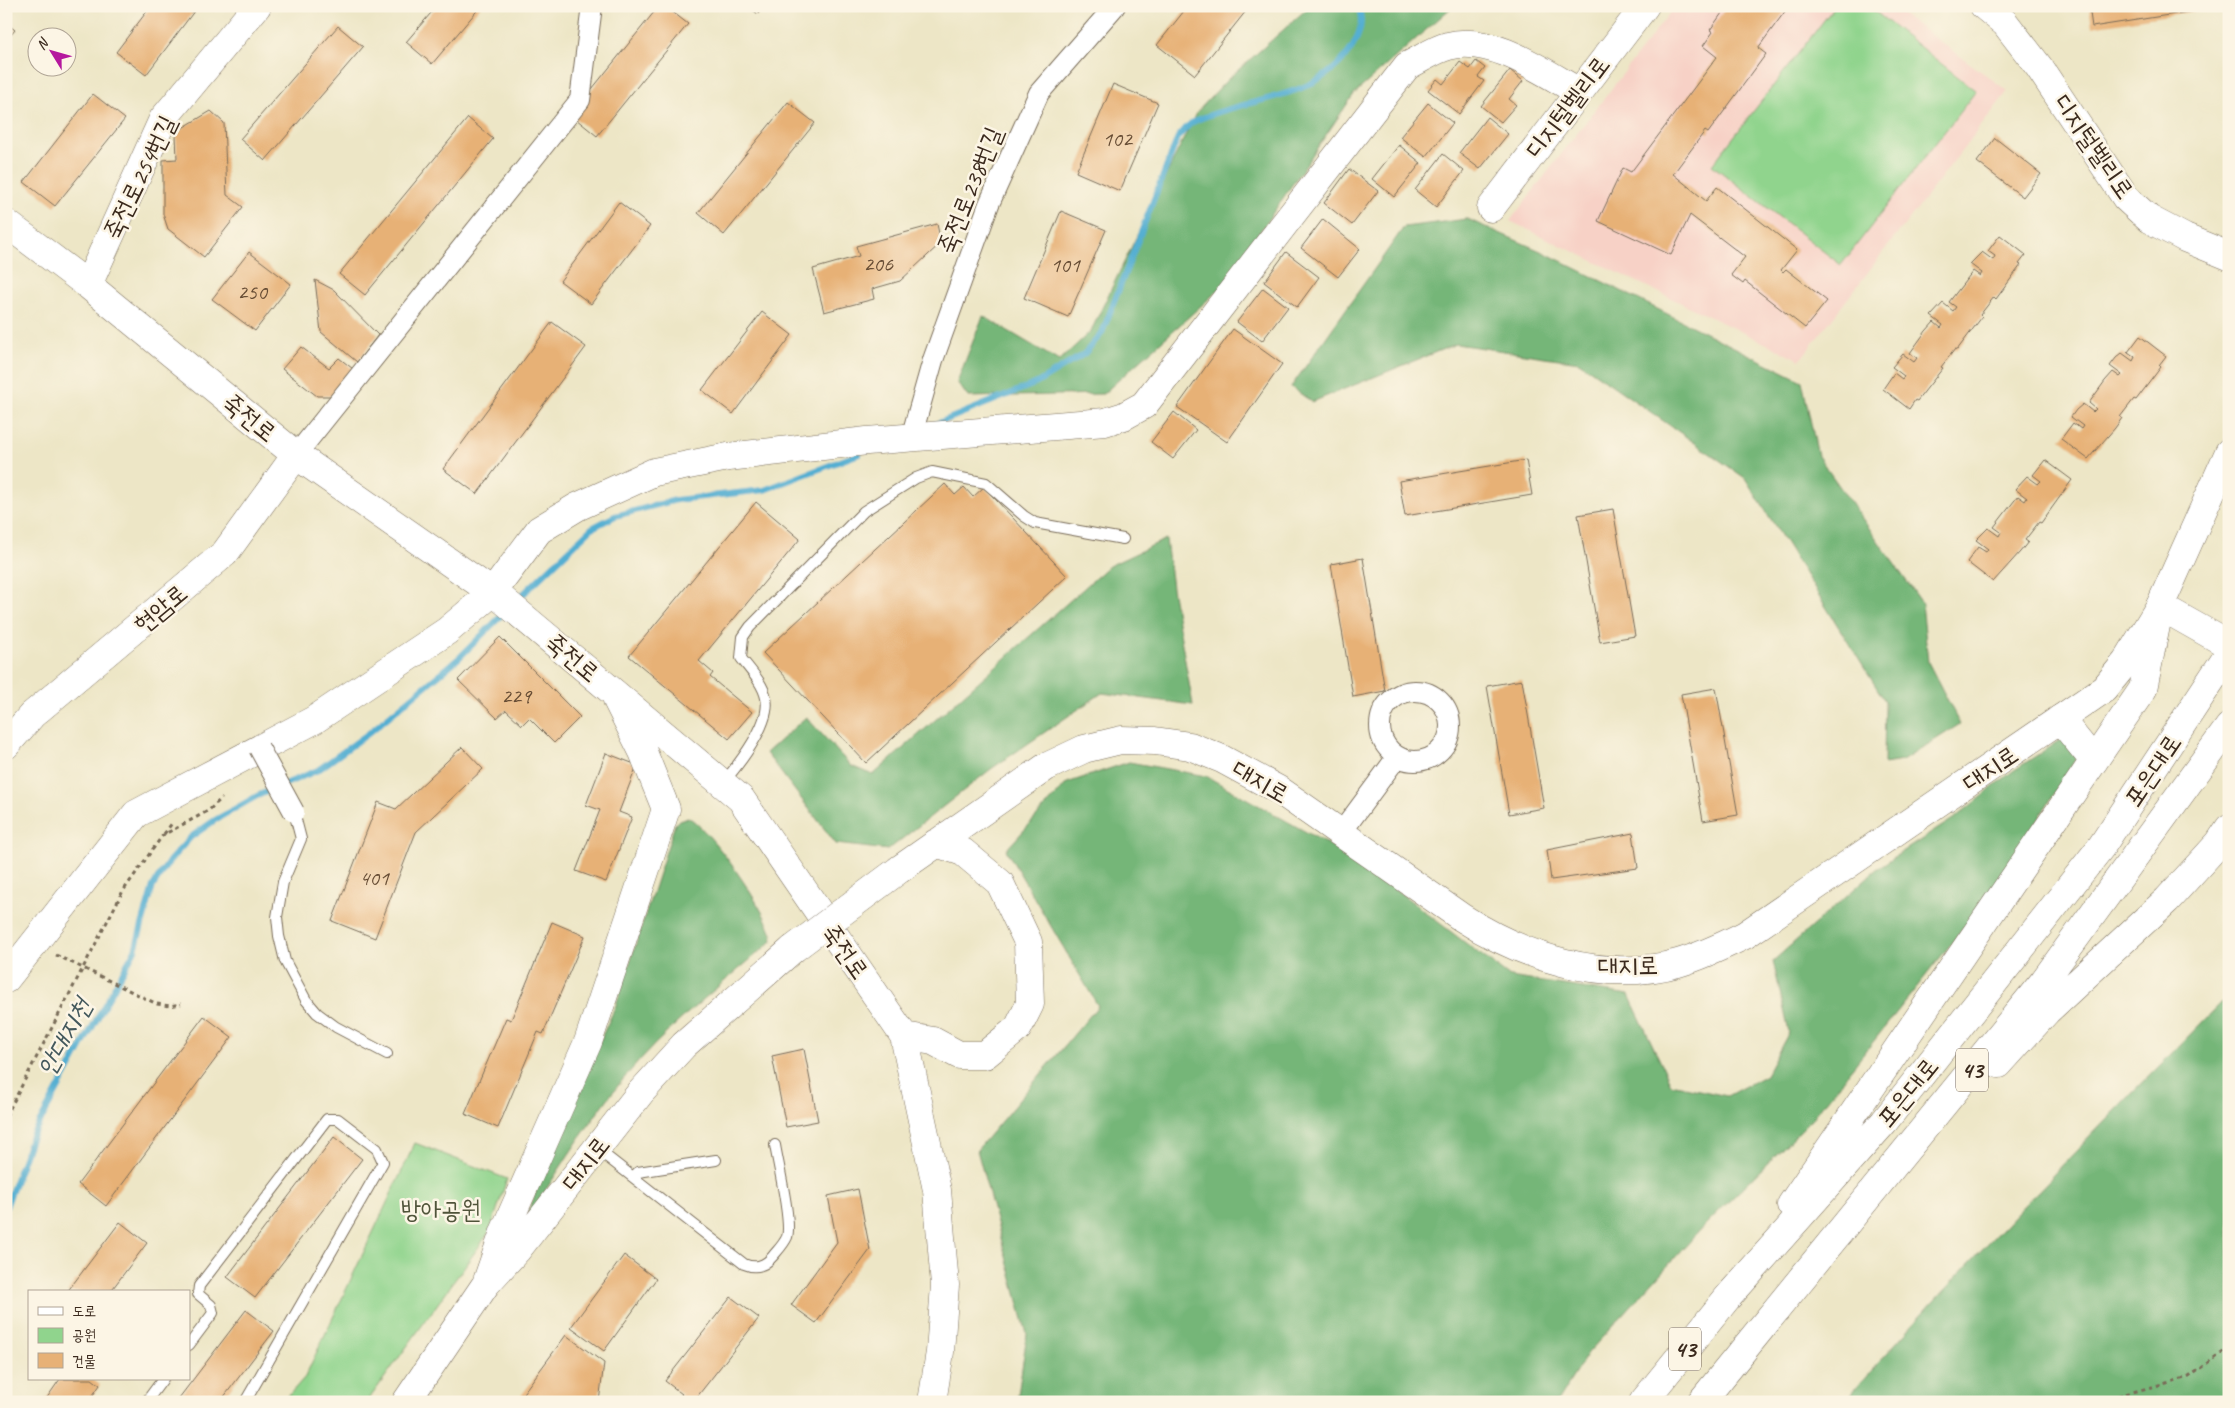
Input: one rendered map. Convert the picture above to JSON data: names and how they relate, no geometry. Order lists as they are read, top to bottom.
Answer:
{
  "streets": {
    "main road": [
      "디지털벨리로",
      "죽전로254번길",
      "죽전로",
      "현암로",
      "대지로",
      "포은대로",
      "43"
    ],
    "street": ["죽전로238번길"]
  },
  "crossings": [
    ["죽전로254번길", "죽전로"],
    ["죽전로", "현암로"]
  ],
  "water": ["안대지천"],
  "parks": ["방아공원"],
  "house_numbers": [
    "102",
    "206",
    "101",
    "250",
    "229",
    "401"
  ],
  "legend": ["도로", "공원", "건물"],
  "north": "top left"
}
